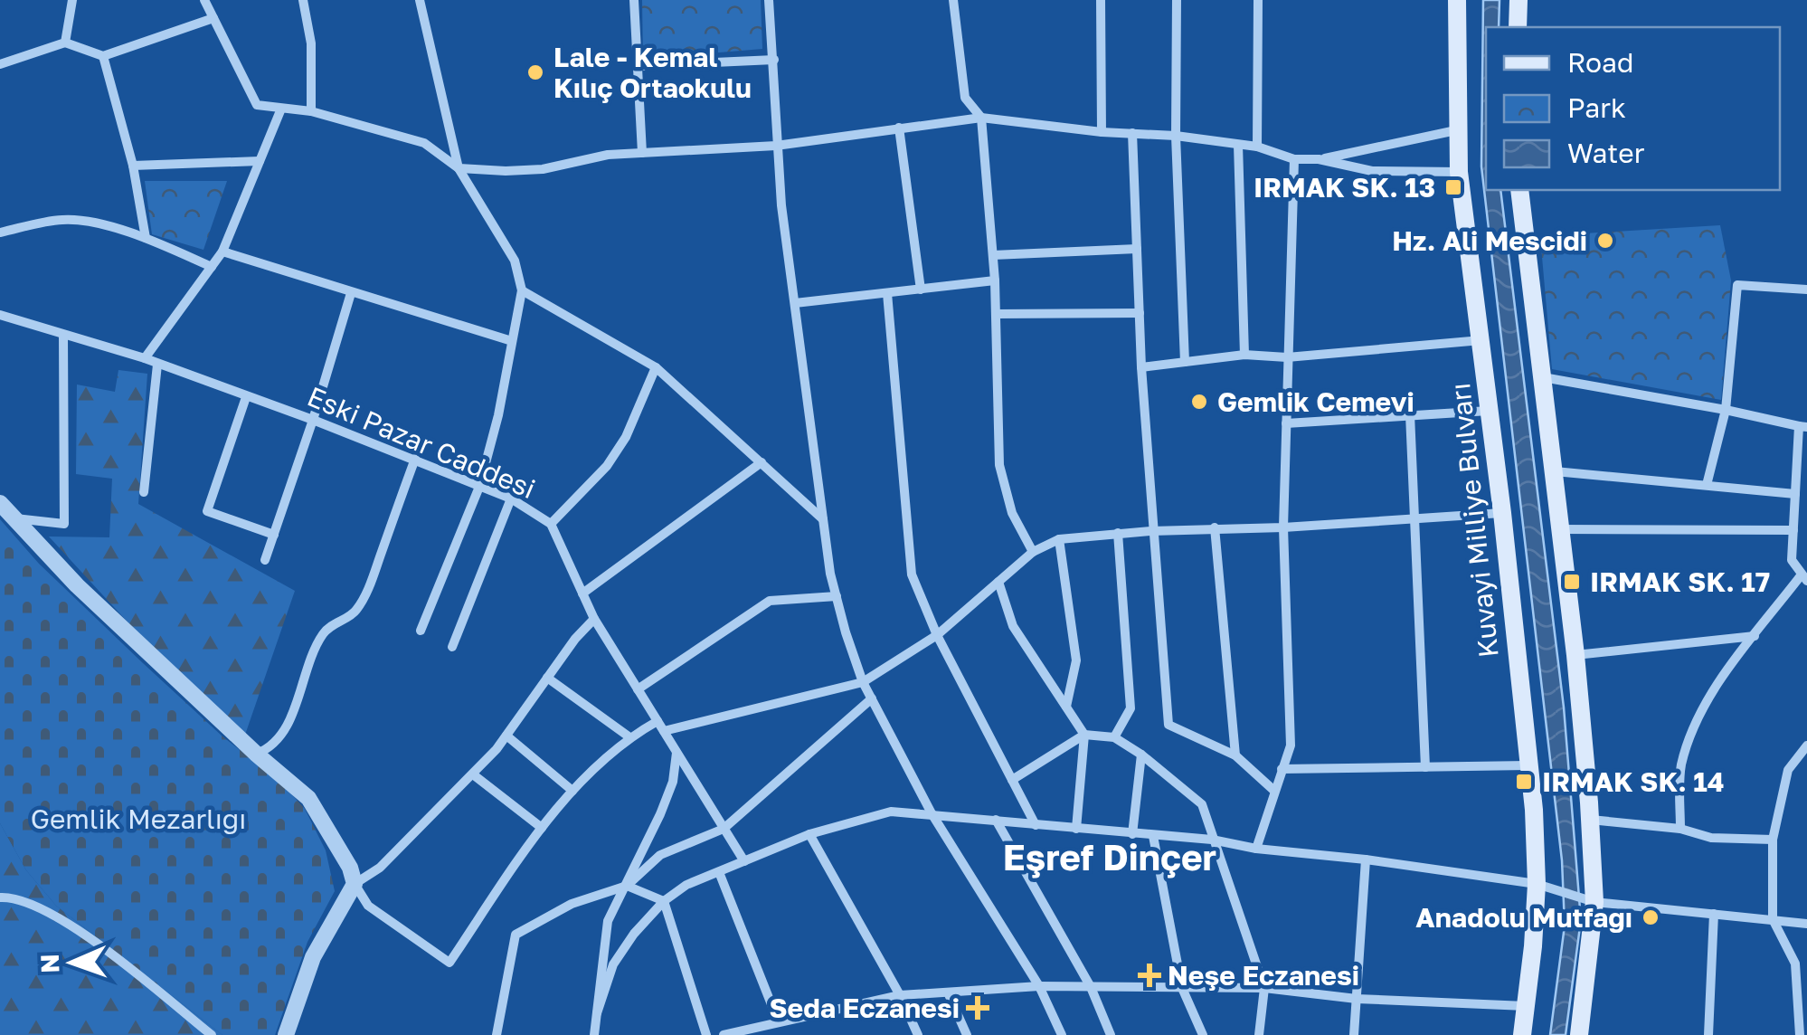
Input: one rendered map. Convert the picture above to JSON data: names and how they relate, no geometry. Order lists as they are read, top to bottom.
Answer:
{
  "streets": {
    "main road": ["Kuvayi Milliye Bulvarı"],
    "street": ["Eski Pazar Caddesi"]
  },
  "districts": ["Eşref Dinçer"],
  "parks": ["Gemlik Mezarlığı"],
  "places": {
    "other": [
      "Lale - Kemal Kılıç Ortaokulu",
      "Hz. Ali Mescidi",
      "Gemlik Cemevi",
      "Anadolu Mutfağı"
    ],
    "transit": ["IRMAK SK. 13", "IRMAK SK. 17", "IRMAK SK. 14"],
    "health": ["Neşe Eczanesi", "Seda Eczanesi"]
  },
  "legend": ["Road", "Park", "Water"],
  "north": "left"
}
